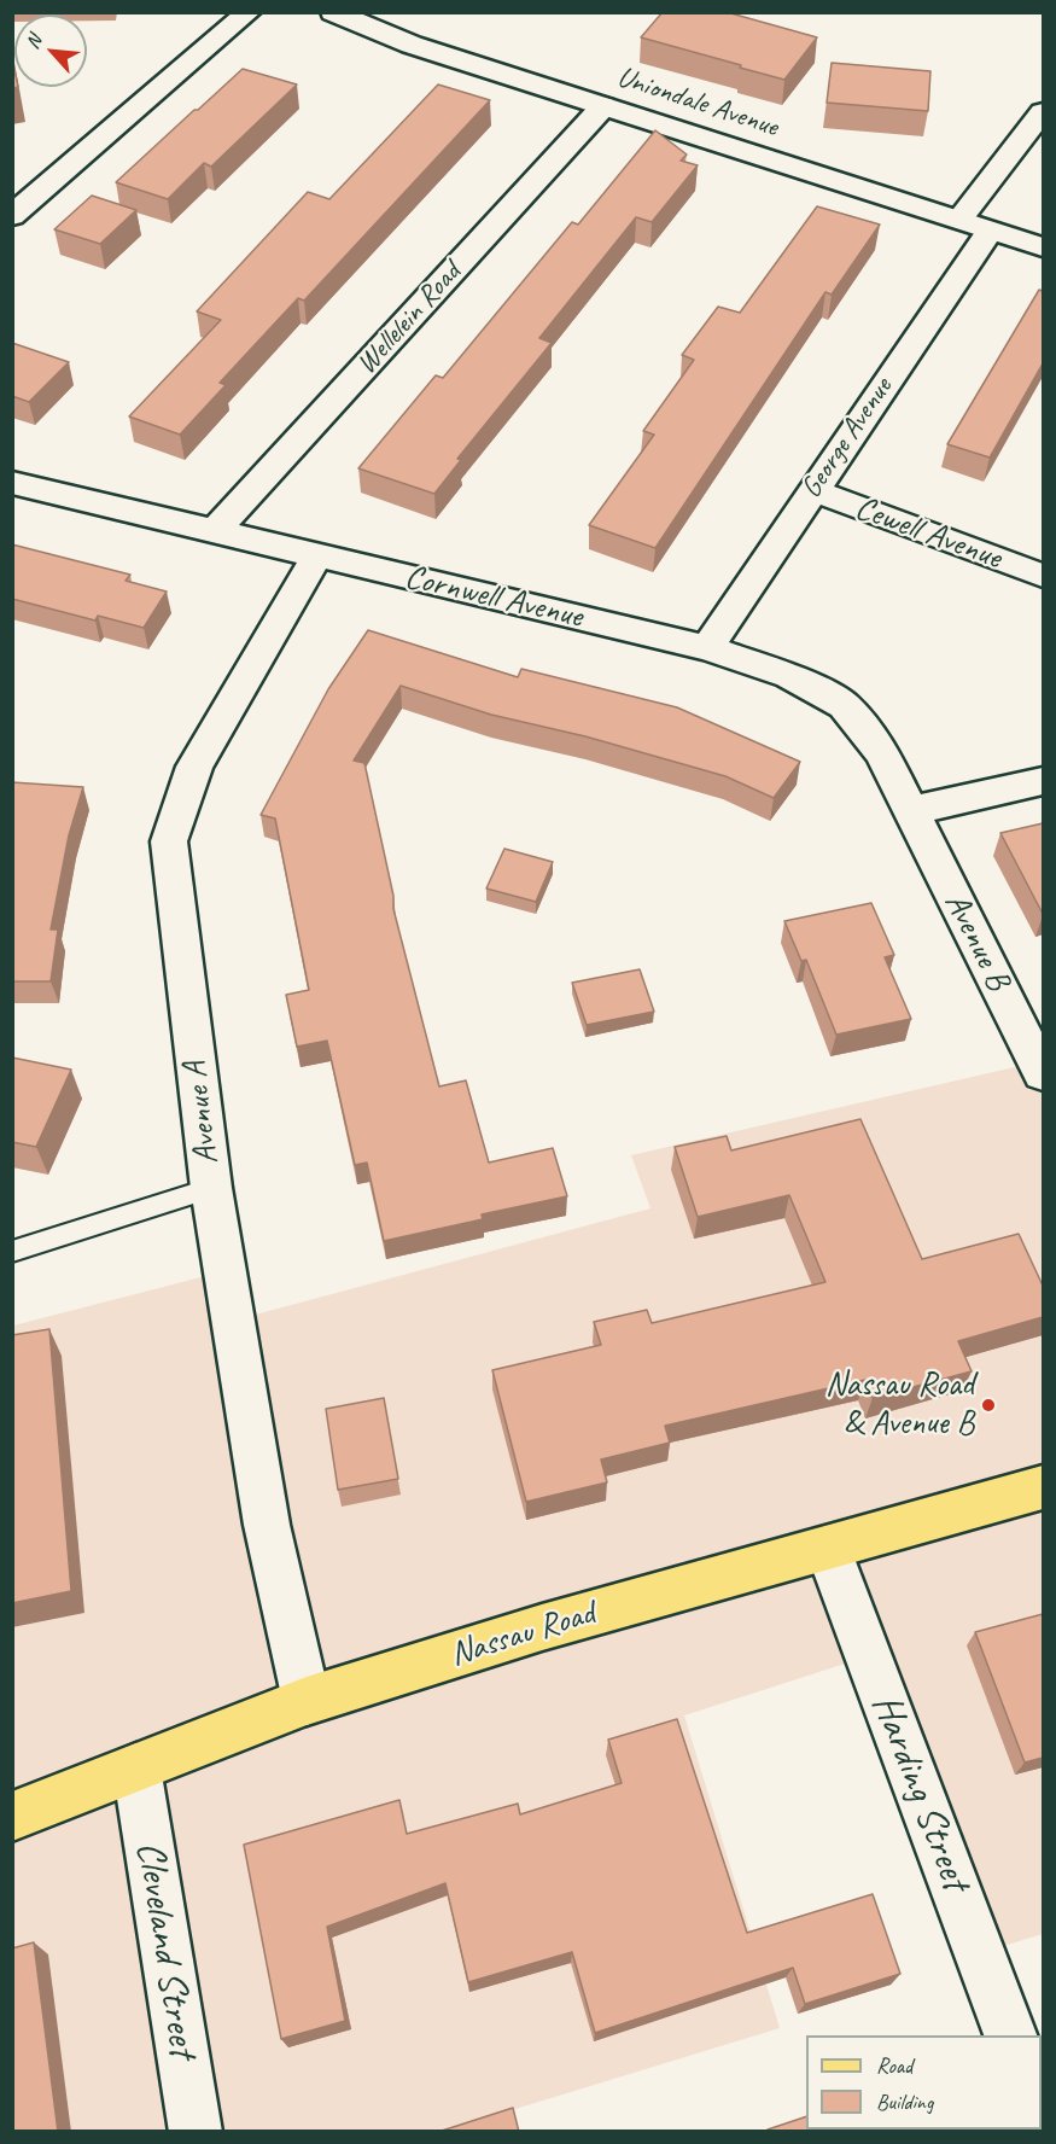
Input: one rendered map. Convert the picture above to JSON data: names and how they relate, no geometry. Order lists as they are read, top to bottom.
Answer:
{
  "streets": {
    "main road": ["Nassau Road"],
    "street": [
      "Uniondale Avenue",
      "Wellelein Road",
      "George Avenue",
      "Cewell Avenue",
      "Cornwell Avenue",
      "Avenue B",
      "Avenue A",
      "Harding Street",
      "Cleveland Street"
    ]
  },
  "crossings": [
    ["Uniondale Avenue", "Wellelein Road"],
    ["Uniondale Avenue", "George Avenue"],
    ["Wellelein Road", "Cornwell Avenue"],
    ["George Avenue", "Cewell Avenue"],
    ["George Avenue", "Cornwell Avenue"],
    ["Cornwell Avenue", "Avenue B"],
    ["Cornwell Avenue", "Avenue A"],
    ["Avenue A", "Nassau Road"],
    ["Nassau Road", "Harding Street"],
    ["Nassau Road", "Cleveland Street"]
  ],
  "places": ["Nassau Road & Avenue B"],
  "legend": ["Road", "Building"],
  "north": "top left"
}
